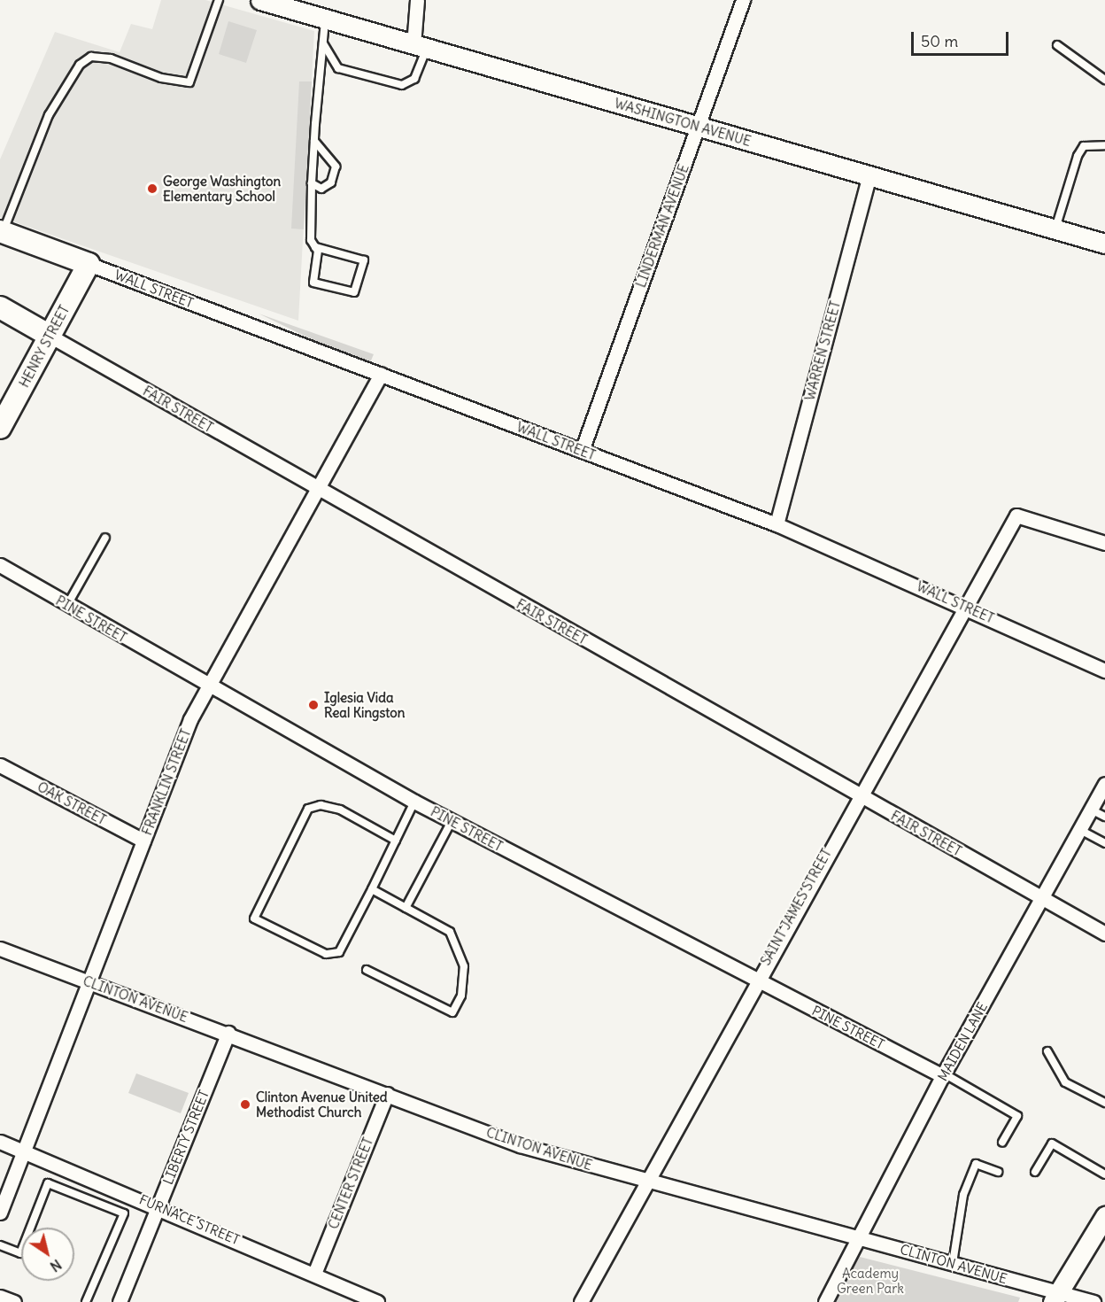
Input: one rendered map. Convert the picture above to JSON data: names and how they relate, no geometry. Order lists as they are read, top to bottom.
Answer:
{
  "streets": {
    "main road": [
      "WASHINGTON AVENUE",
      "WALL STREET",
      "HENRY STREET",
      "FAIR STREET"
    ],
    "street": [
      "LINDERMAN AVENUE",
      "WARREN STREET",
      "PINE STREET",
      "FRANKLIN STREET",
      "OAK STREET",
      "SAINT JAMES STREET",
      "CLINTON AVENUE",
      "MAIDEN LANE",
      "LIBERTY STREET",
      "CENTER STREET",
      "FURNACE STREET"
    ]
  },
  "crossings": [
    ["WASHINGTON AVENUE", "LINDERMAN AVENUE"],
    ["WASHINGTON AVENUE", "WARREN STREET"],
    ["LINDERMAN AVENUE", "WALL STREET"],
    ["WALL STREET", "HENRY STREET"],
    ["WALL STREET", "WARREN STREET"],
    ["WALL STREET", "FRANKLIN STREET"],
    ["WALL STREET", "SAINT JAMES STREET"],
    ["HENRY STREET", "FAIR STREET"],
    ["FAIR STREET", "FRANKLIN STREET"],
    ["FAIR STREET", "SAINT JAMES STREET"],
    ["FAIR STREET", "MAIDEN LANE"],
    ["PINE STREET", "FRANKLIN STREET"],
    ["PINE STREET", "SAINT JAMES STREET"],
    ["PINE STREET", "MAIDEN LANE"],
    ["FRANKLIN STREET", "OAK STREET"],
    ["FRANKLIN STREET", "CLINTON AVENUE"],
    ["FRANKLIN STREET", "FURNACE STREET"],
    ["SAINT JAMES STREET", "CLINTON AVENUE"],
    ["CLINTON AVENUE", "MAIDEN LANE"],
    ["CLINTON AVENUE", "LIBERTY STREET"],
    ["CLINTON AVENUE", "CENTER STREET"],
    ["LIBERTY STREET", "FURNACE STREET"],
    ["CENTER STREET", "FURNACE STREET"]
  ],
  "parks": ["Academy Green Park"],
  "places": ["George Washington Elementary School", "Iglesia Vida Real Kingston", "Clinton Avenue United Methodist Church"],
  "scale_bar": "50 m",
  "north": "bottom right"
}
